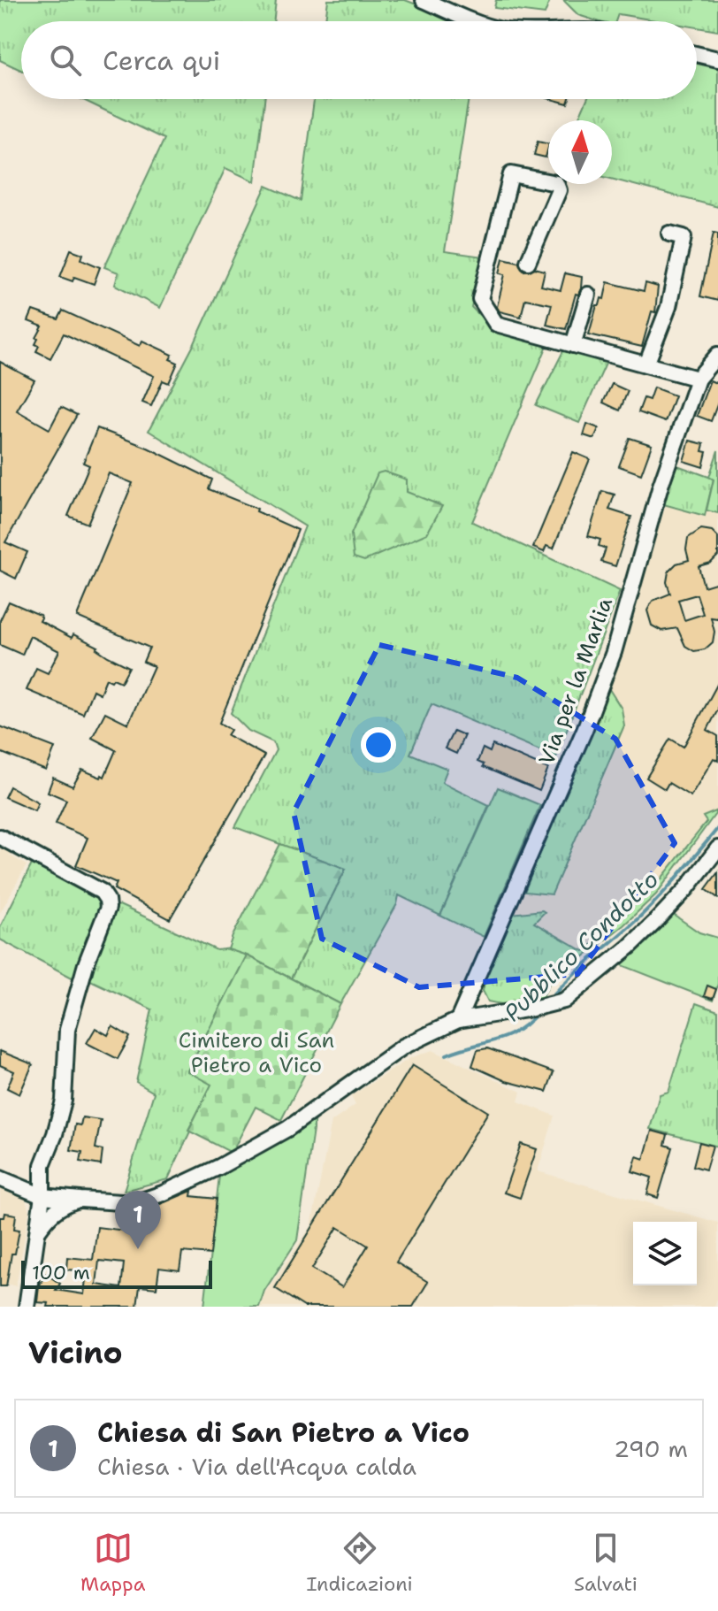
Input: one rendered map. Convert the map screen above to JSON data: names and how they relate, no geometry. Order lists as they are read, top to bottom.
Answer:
{
  "streets": {
    "street": ["Via per la Marlia"]
  },
  "water": ["Pubblico Condotto"],
  "parks": ["Cimitero di San Pietro a Vico"],
  "scale_bar": "100 m",
  "north": "top",
  "page": {
    "search": "Cerca qui",
    "pins": "1",
    "scale": "100 m",
    "heading": "Vicino",
    "list": [
      {
        "mark": "1",
        "name": "Chiesa di San Pietro a Vico",
        "note": "Chiesa · Via dell'Acqua calda",
        "value": "290 m"
      }
    ],
    "nav": ["Mappa", "Indicazioni", "Salvati"]
  }
}
